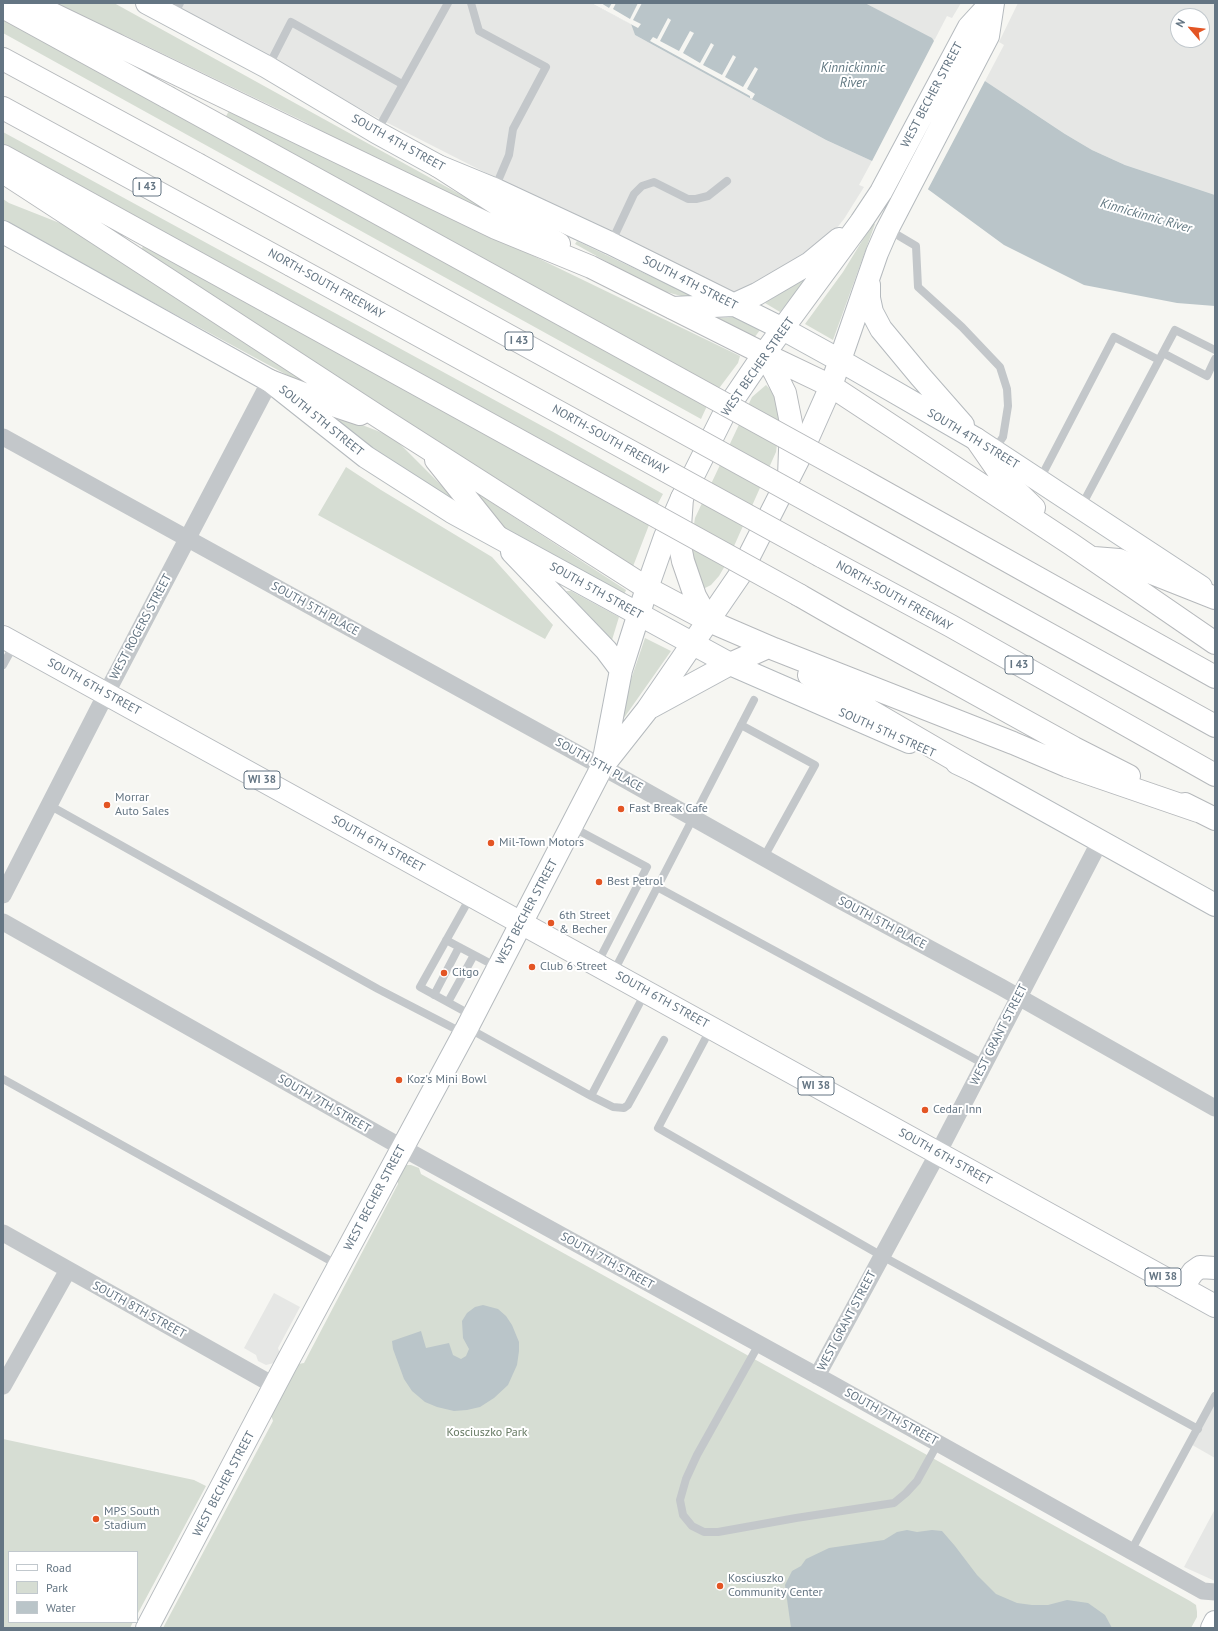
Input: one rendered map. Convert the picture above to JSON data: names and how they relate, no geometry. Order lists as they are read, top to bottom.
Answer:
{
  "streets": {
    "main road": [
      "WEST BECHER STREET",
      "SOUTH 4TH STREET",
      "I 43",
      "NORTH-SOUTH FREEWAY",
      "SOUTH 5TH STREET",
      "SOUTH 6TH STREET",
      "WI 38"
    ],
    "street": [
      "SOUTH 5TH PLACE",
      "WEST ROGERS STREET",
      "WEST GRANT STREET",
      "SOUTH 7TH STREET",
      "SOUTH 8TH STREET"
    ]
  },
  "crossings": [
    ["WEST BECHER STREET", "SOUTH 4TH STREET"],
    ["WEST BECHER STREET", "SOUTH 5TH STREET"],
    ["WEST BECHER STREET", "SOUTH 5TH PLACE"],
    ["WEST BECHER STREET", "SOUTH 6TH STREET"],
    ["WEST BECHER STREET", "SOUTH 7TH STREET"],
    ["WEST BECHER STREET", "SOUTH 8TH STREET"],
    ["SOUTH 5TH STREET", "WEST ROGERS STREET"],
    ["SOUTH 5TH STREET", "WEST GRANT STREET"],
    ["SOUTH 5TH PLACE", "WEST ROGERS STREET"],
    ["SOUTH 5TH PLACE", "WEST GRANT STREET"],
    ["WEST ROGERS STREET", "SOUTH 6TH STREET"],
    ["SOUTH 6TH STREET", "WI 38"],
    ["SOUTH 6TH STREET", "WEST GRANT STREET"],
    ["WEST GRANT STREET", "SOUTH 7TH STREET"]
  ],
  "water": ["Kinnickinnic River"],
  "parks": ["Kosciuszko Park"],
  "places": [
    "Morrar Auto Sales",
    "Fast Break Cafe",
    "Mil-Town Motors",
    "Best Petrol",
    "6th Street & Becher",
    "Club 6 Street",
    "Citgo",
    "Koz's Mini Bowl",
    "Cedar Inn",
    "MPS South Stadium",
    "Kosciuszko Community Center"
  ],
  "legend": ["Road", "Park", "Water"],
  "north": "top left"
}
